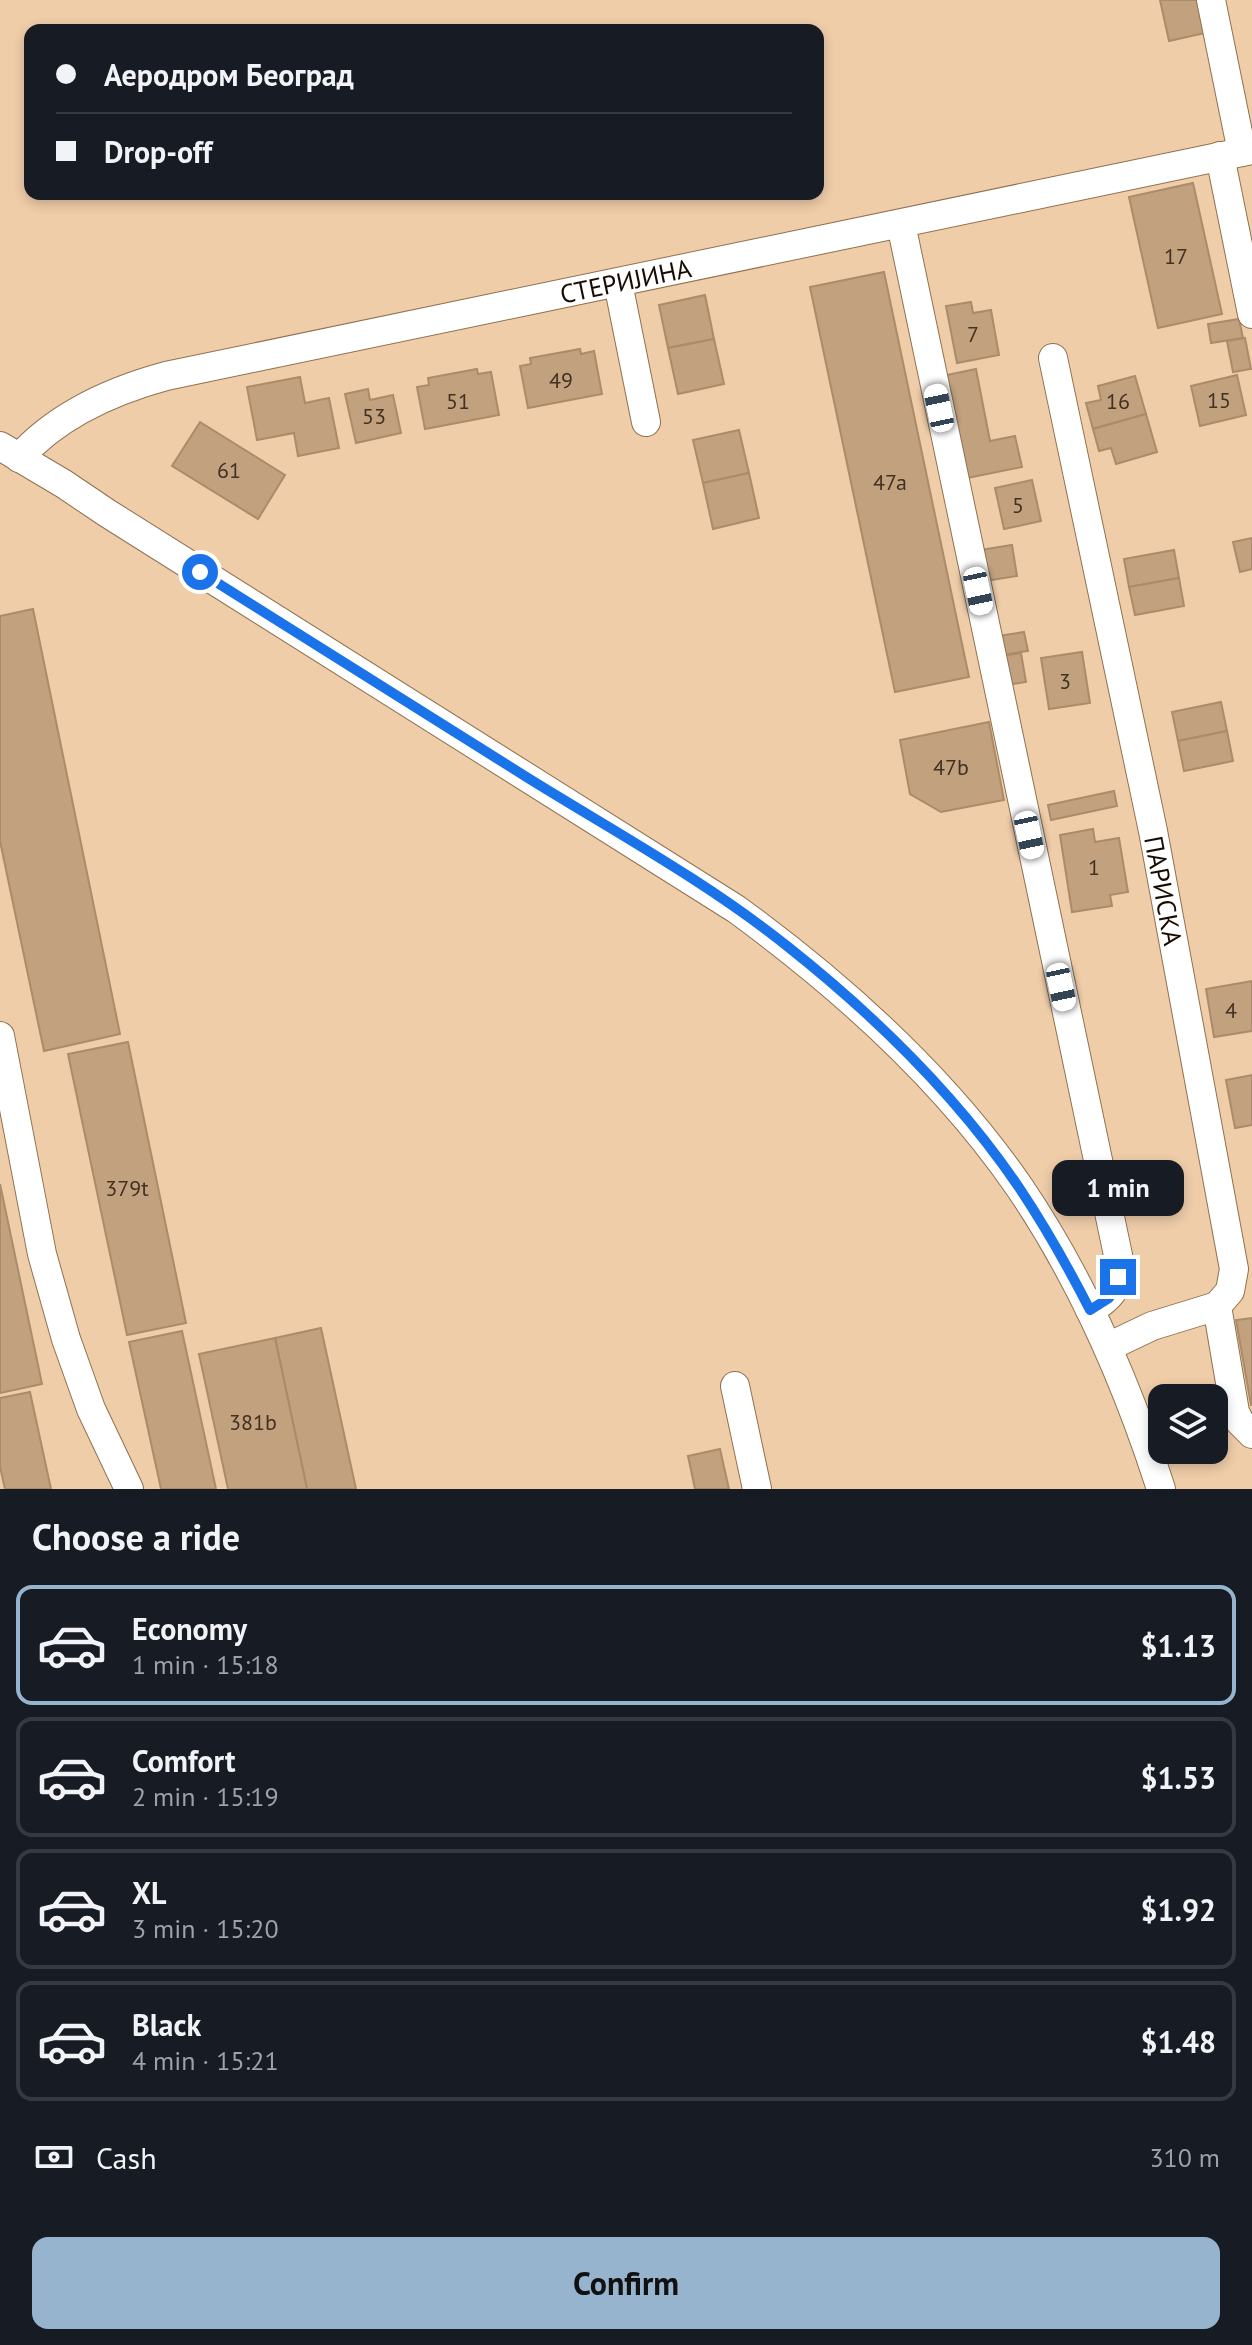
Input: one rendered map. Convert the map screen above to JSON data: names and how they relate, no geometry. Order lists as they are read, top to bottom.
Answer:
{
  "streets": {
    "street": ["СТЕРИЈИНА", "ПАРИСКА"]
  },
  "house_numbers": [
    "17",
    "7",
    "49",
    "15",
    "51",
    "16",
    "53",
    "61",
    "47a",
    "5",
    "3",
    "47b",
    "1",
    "4",
    "379t",
    "381b"
  ],
  "page": {
    "banner": ["Аеродром Београд", "Drop-off"],
    "bubble": "1 min",
    "heading": "Choose a ride",
    "list": [
      {
        "name": "Economy",
        "note": "1 min · 15:18",
        "value": "$1.13"
      },
      {
        "name": "Comfort",
        "note": "2 min · 15:19",
        "value": "$1.53"
      },
      {
        "name": "XL",
        "note": "3 min · 15:20",
        "value": "$1.92"
      },
      {
        "name": "Black",
        "note": "4 min · 15:21",
        "value": "$1.48"
      }
    ],
    "pay": ["Cash", "310 m"],
    "buttons": "Confirm"
  }
}
